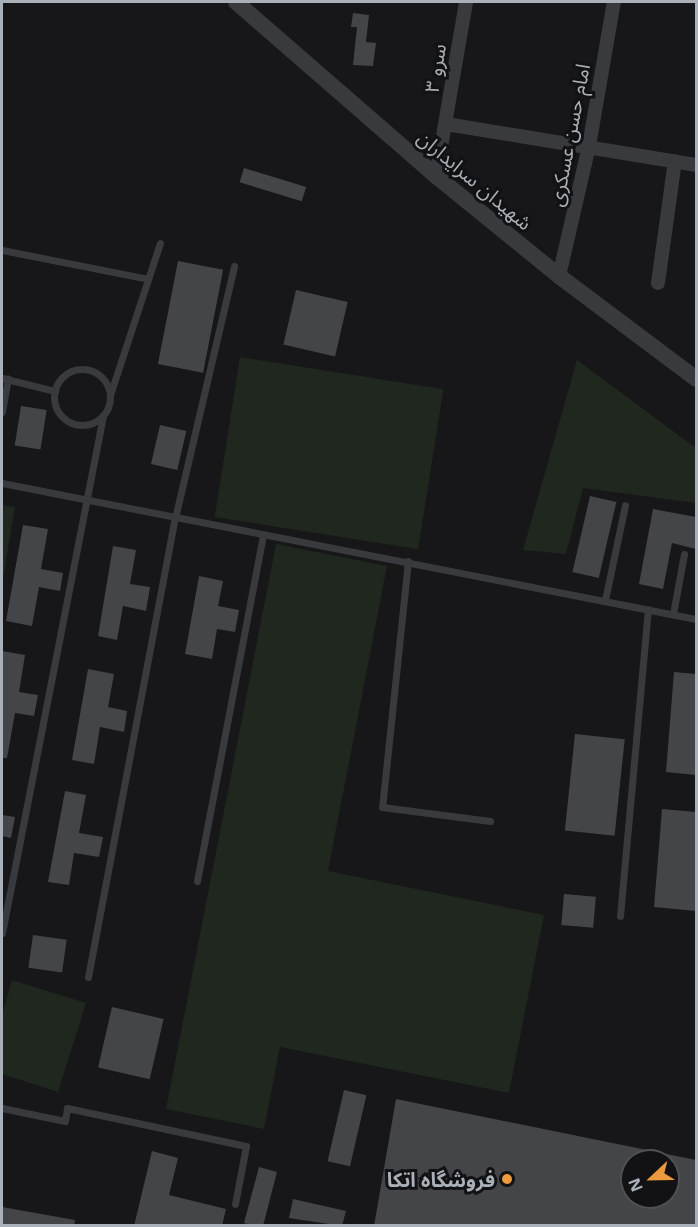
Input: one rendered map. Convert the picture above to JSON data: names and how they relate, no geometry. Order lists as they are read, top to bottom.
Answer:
{
  "streets": {
    "street": ["سرو ۳", "امام حسن عسکری", "شهیدان سرایداران"]
  },
  "crossings": [
    ["سرو ۳", "شهیدان سرایداران"],
    ["امام حسن عسکری", "شهیدان سرایداران"]
  ],
  "places": ["فروشگاه اتکا"],
  "north": "left"
}
